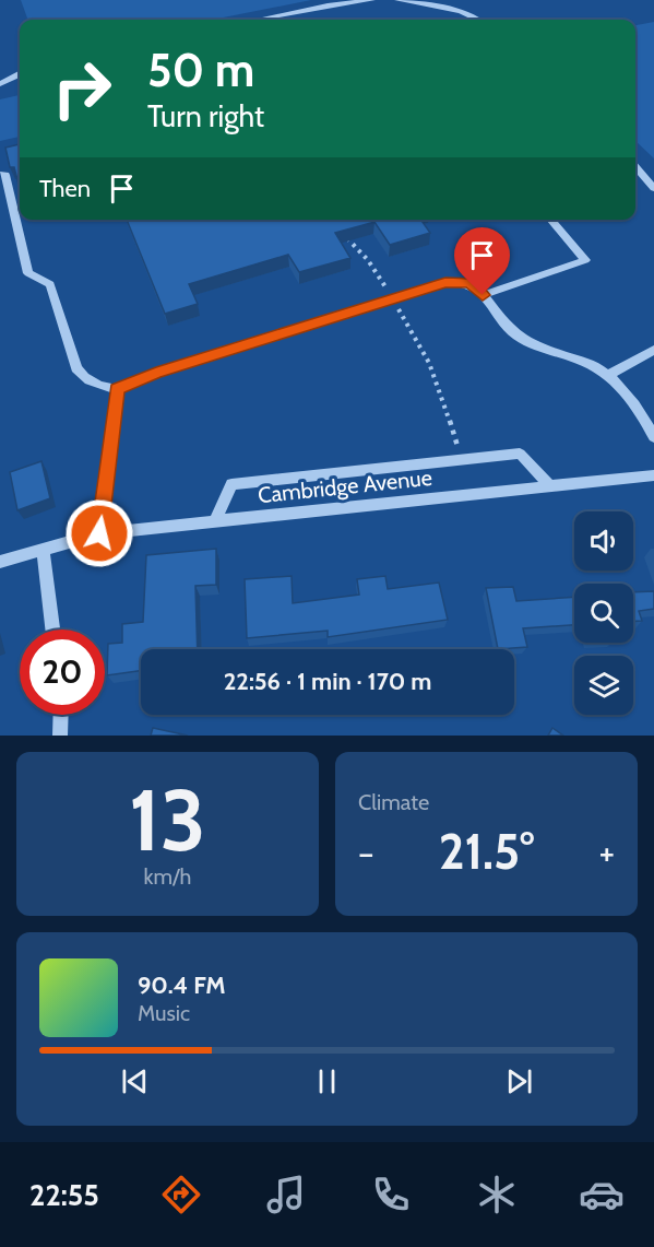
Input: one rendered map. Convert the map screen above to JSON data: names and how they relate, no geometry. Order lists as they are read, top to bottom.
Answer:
{
  "streets": {
    "street": ["Cambridge Avenue"]
  },
  "page": {
    "turn": ["50 m", "Turn right"],
    "then": "Then",
    "limit": "20",
    "trip": "22:56 · 1 min · 170 m",
    "tile": [
      ["13", "km/h"],
      "Climate"
    ],
    "heat": ["−", "21.5°", "+"],
    "song": ["90.4 FM", "Music"],
    "tabs": "22:55"
  }
}
